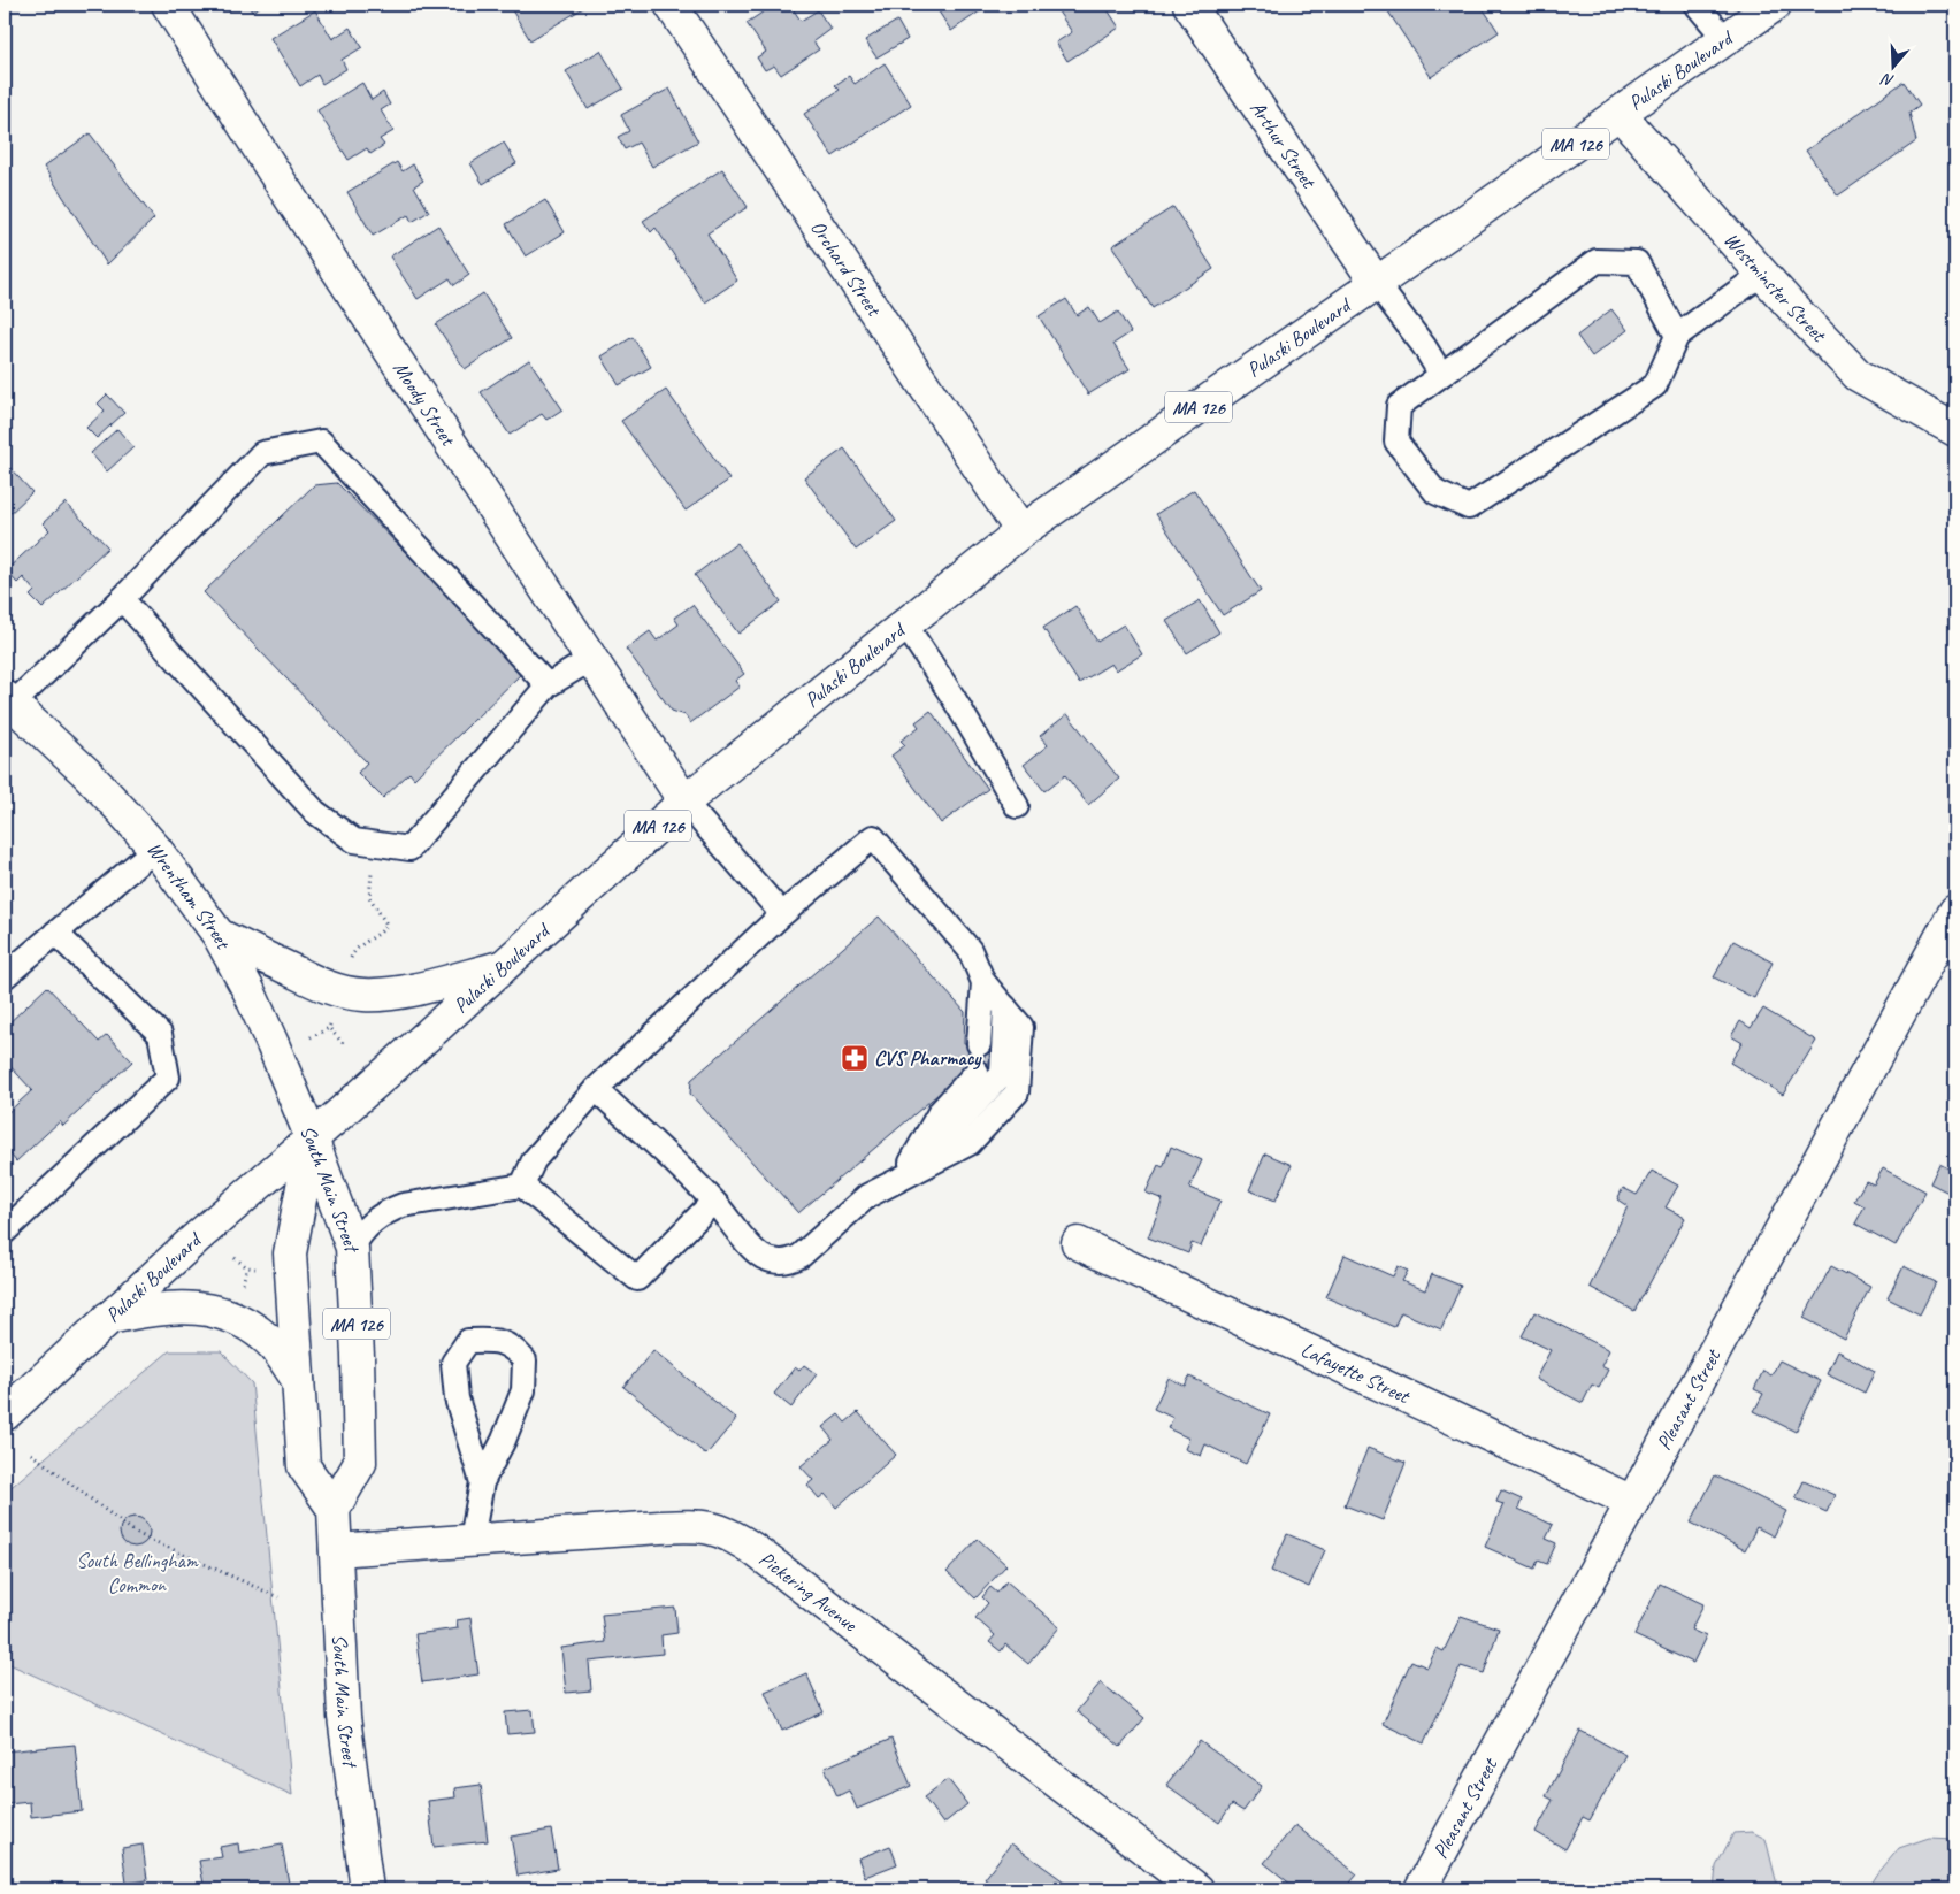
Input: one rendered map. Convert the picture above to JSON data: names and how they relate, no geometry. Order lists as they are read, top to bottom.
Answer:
{
  "streets": {
    "street": [
      "Pulaski Boulevard",
      "Arthur Street",
      "MA 126",
      "Orchard Street",
      "Westminster Street",
      "Moody Street",
      "Wrentham Street",
      "South Main Street",
      "Lafayette Street",
      "Pleasant Street",
      "Pickering Avenue"
    ]
  },
  "crossings": [
    ["Pulaski Boulevard", "Arthur Street"],
    ["Pulaski Boulevard", "Orchard Street"],
    ["Pulaski Boulevard", "Westminster Street"],
    ["Pulaski Boulevard", "Moody Street"],
    ["Pulaski Boulevard", "Wrentham Street"],
    ["Pulaski Boulevard", "South Main Street"],
    ["Wrentham Street", "South Main Street"],
    ["South Main Street", "Pickering Avenue"],
    ["Lafayette Street", "Pleasant Street"]
  ],
  "parks": ["South Bellingham Common"],
  "places": {
    "pharmacy": ["CVS Pharmacy"]
  },
  "north": "bottom"
}
